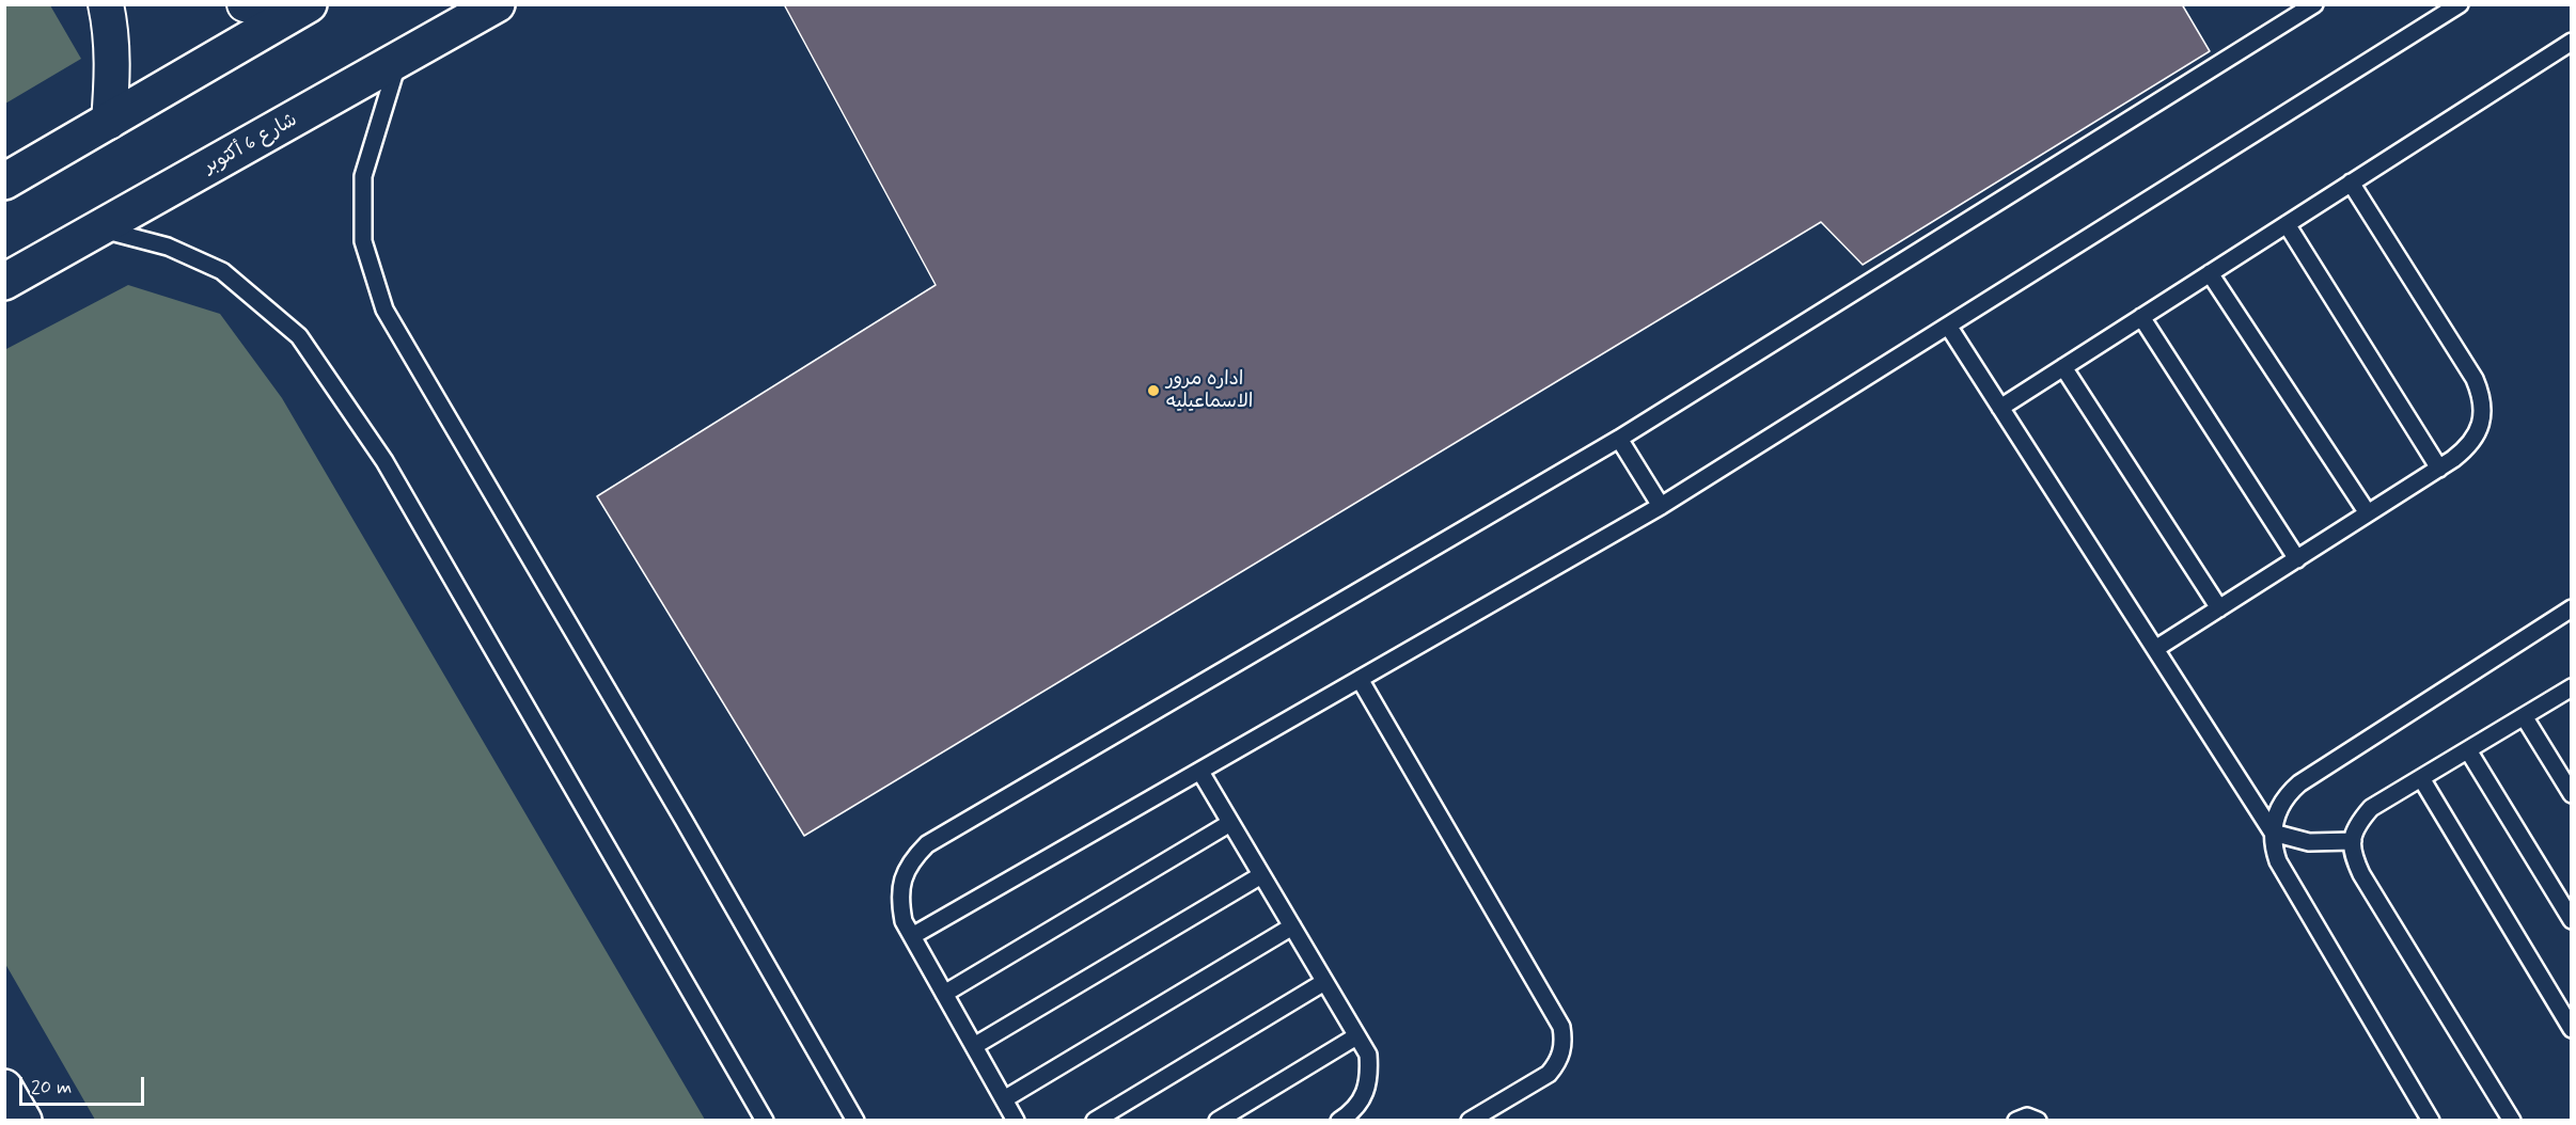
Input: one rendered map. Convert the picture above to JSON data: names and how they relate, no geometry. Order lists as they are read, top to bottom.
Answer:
{
  "streets": {
    "street": ["شارع 6 أكتوبر"]
  },
  "places": ["اداره مرور الاسماعيليه"],
  "scale_bar": "20 m"
}
